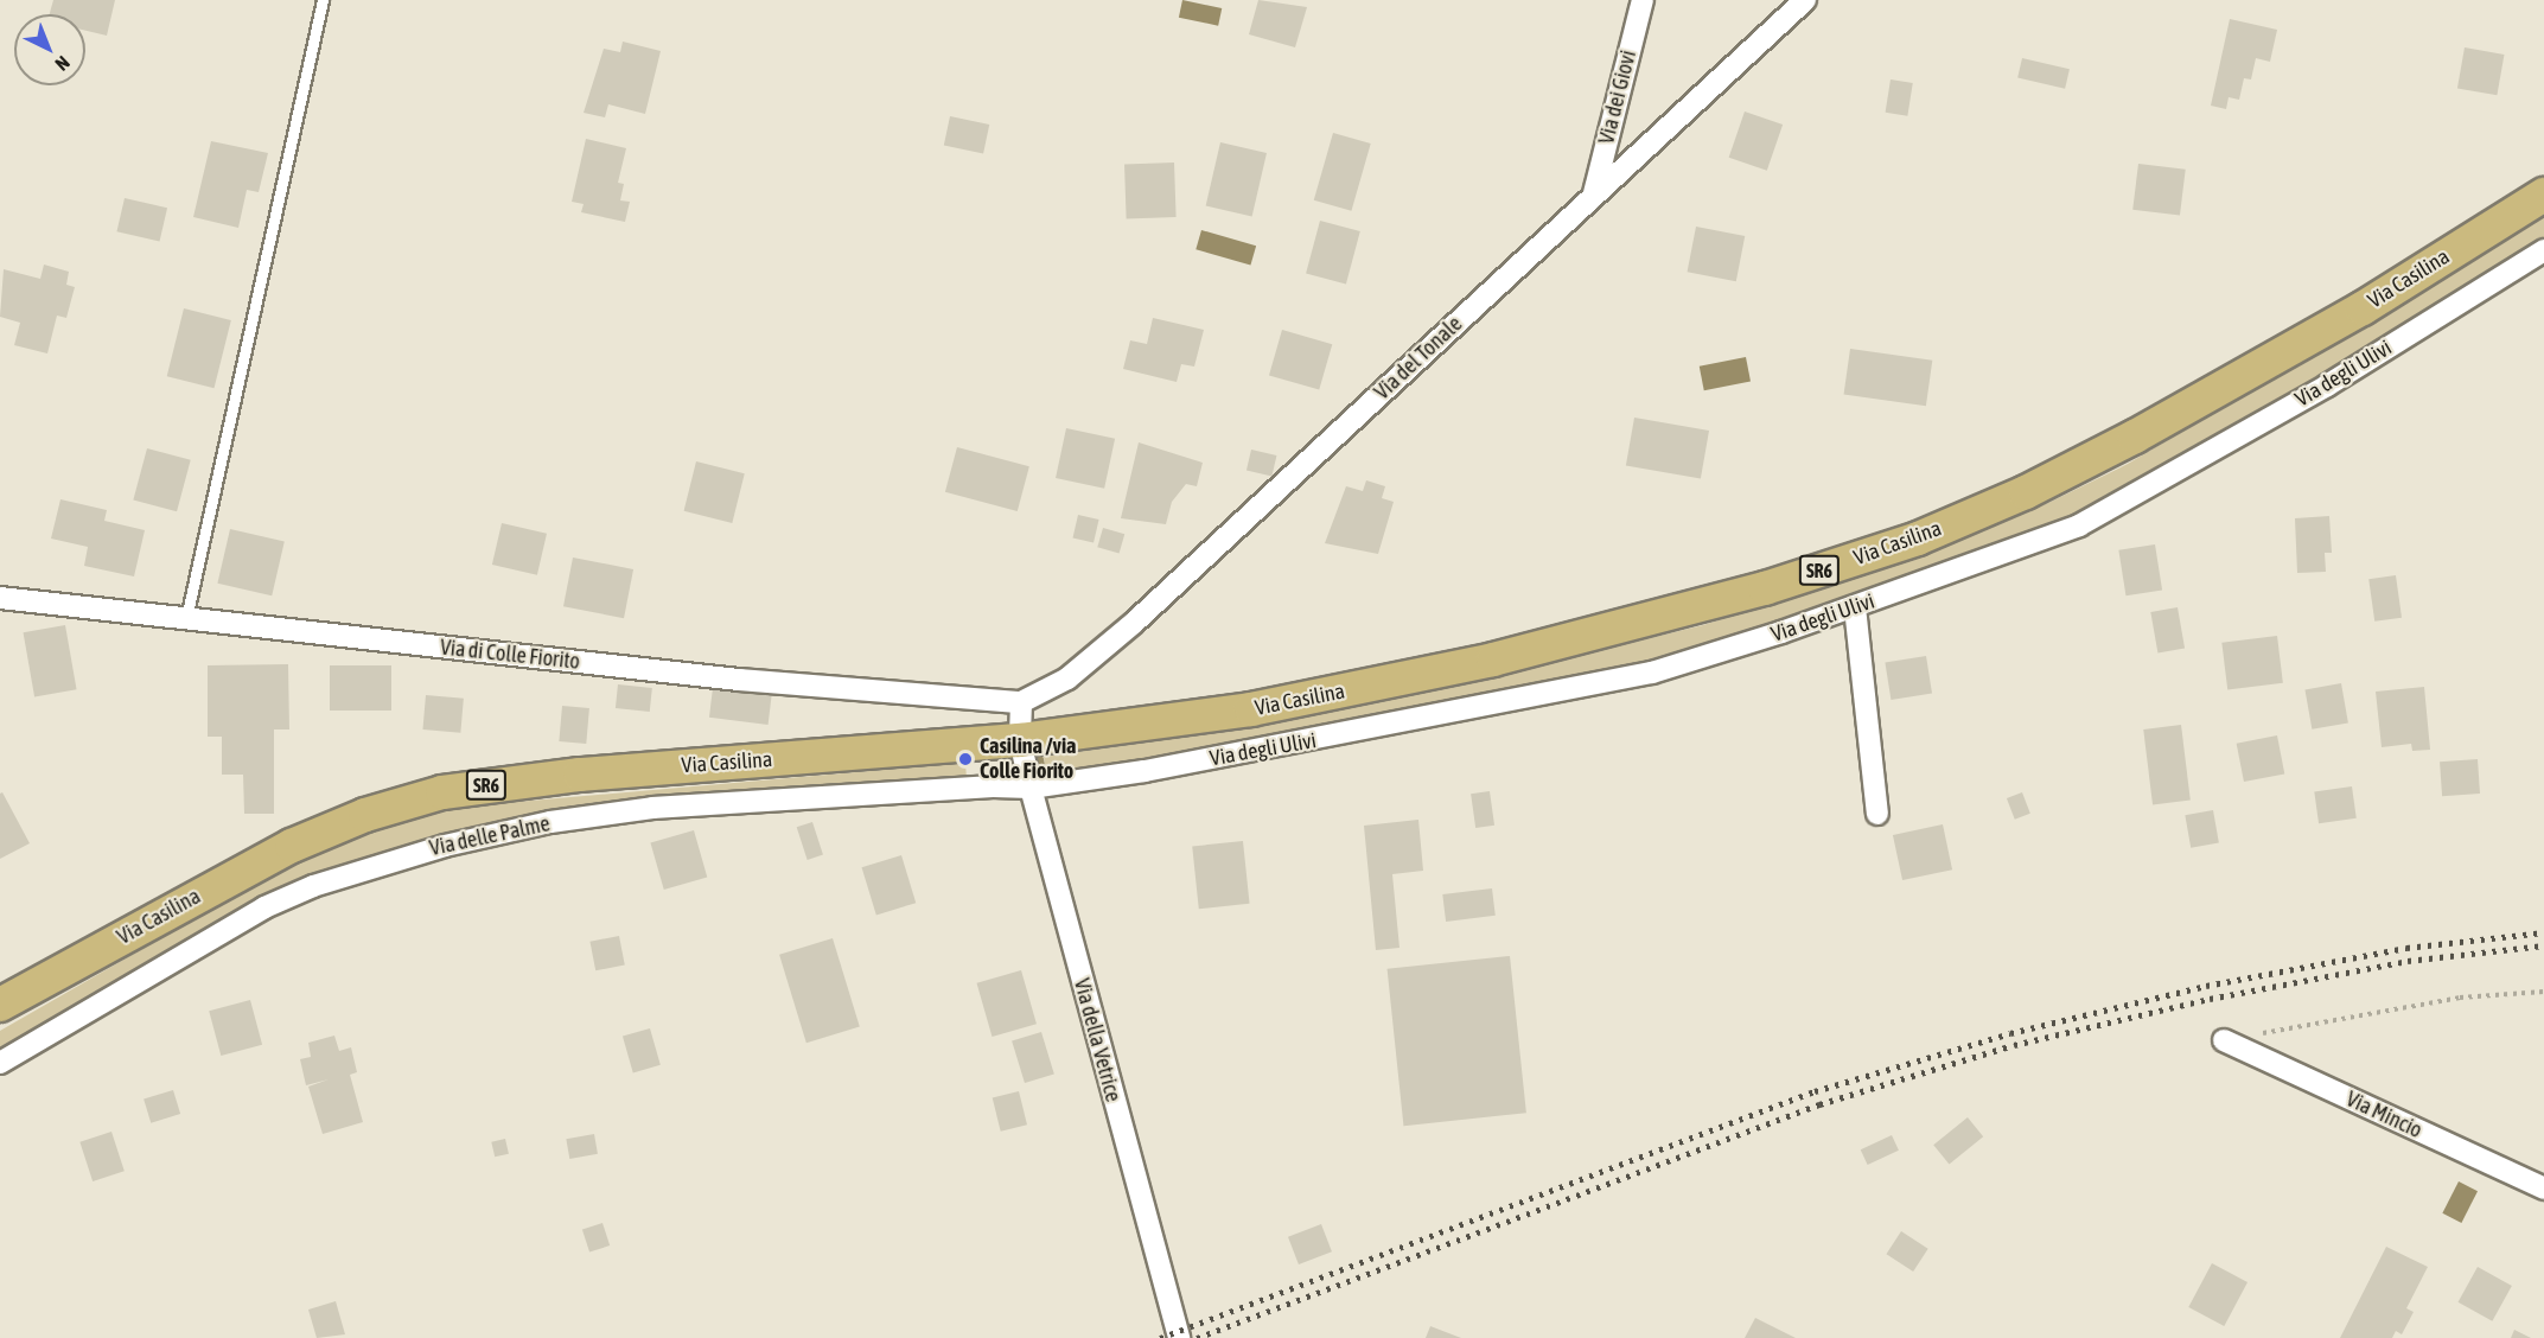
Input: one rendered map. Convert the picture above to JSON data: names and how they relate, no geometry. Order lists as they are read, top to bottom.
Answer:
{
  "streets": {
    "main road": ["Via Casilina", "SR6"],
    "street": [
      "Via dei Giovi",
      "Via del Tonale",
      "Via degli Ulivi",
      "Via di Colle Fiorito",
      "Via delle Palme",
      "Via della Vetrice",
      "Via Mincio"
    ]
  },
  "crossings": [
    ["Via dei Giovi", "Via del Tonale"],
    ["Via Casilina", "Via della Vetrice"],
    ["Via del Tonale", "Via di Colle Fiorito"],
    ["Via del Tonale", "Via della Vetrice"],
    ["Via degli Ulivi", "Via delle Palme"],
    ["Via degli Ulivi", "Via della Vetrice"],
    ["Via di Colle Fiorito", "Via della Vetrice"],
    ["Via delle Palme", "Via della Vetrice"]
  ],
  "places": ["Casilina /via Colle Fiorito"],
  "north": "bottom right"
}
